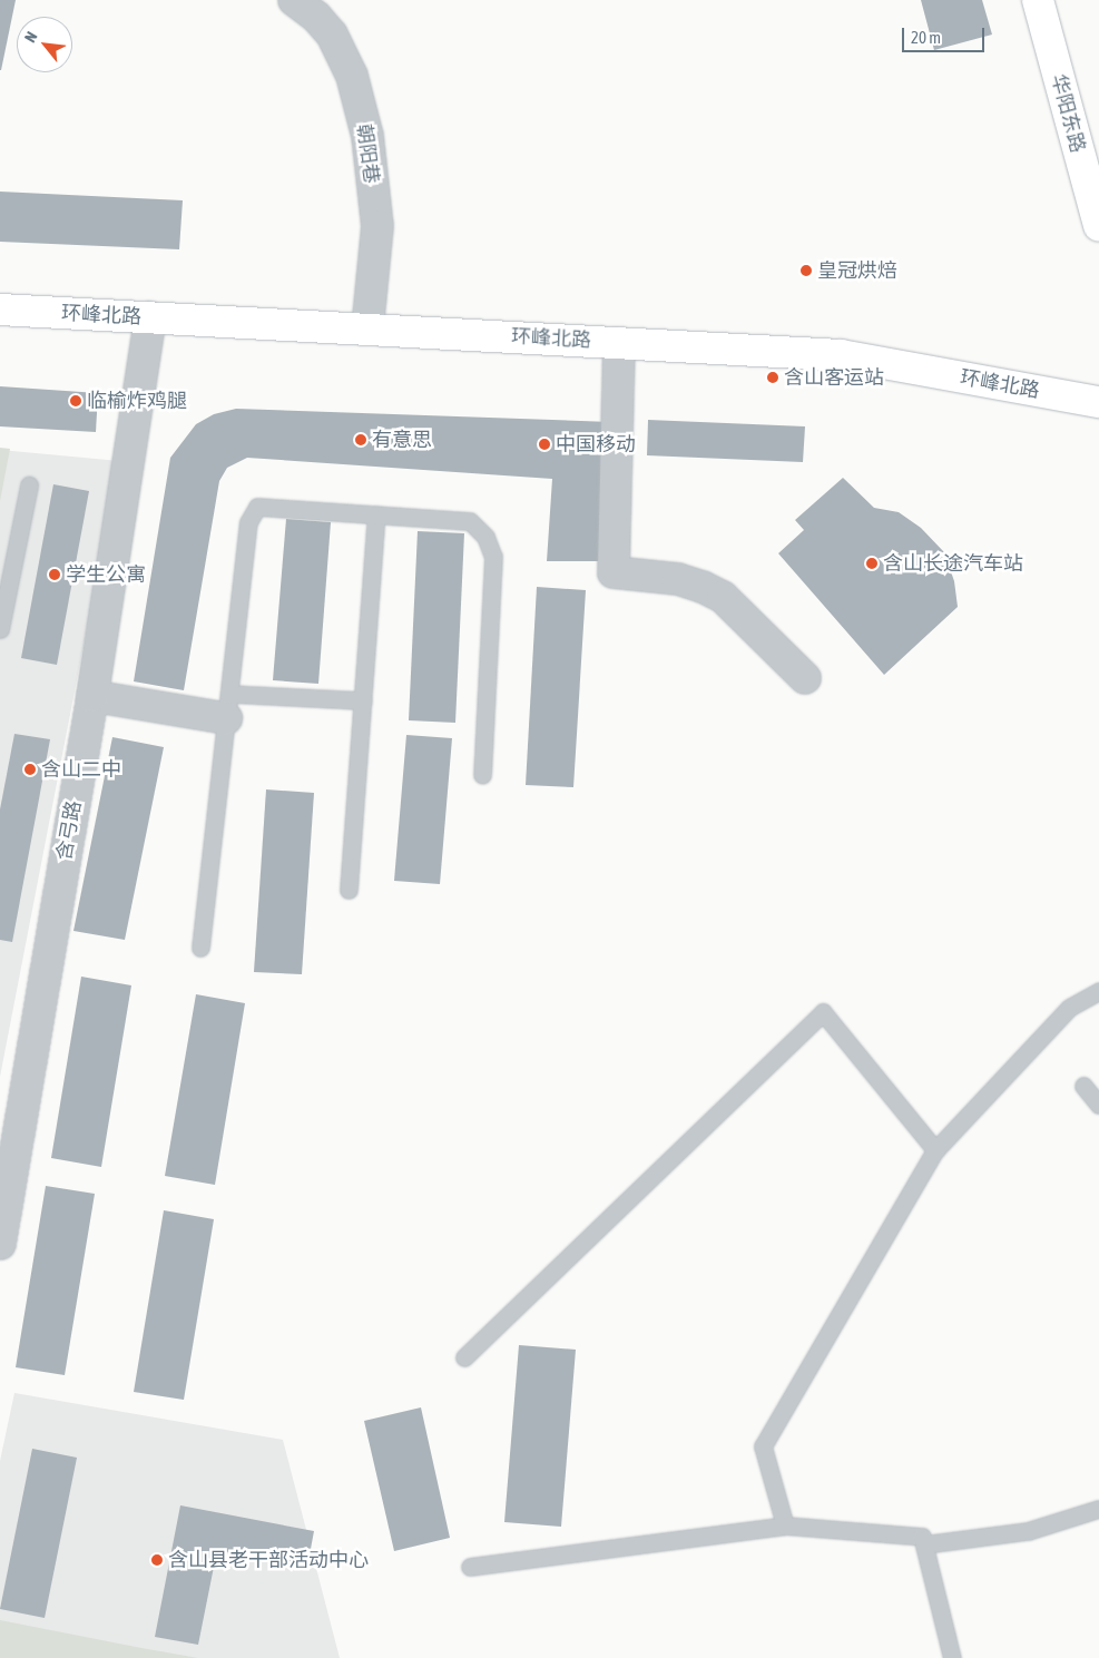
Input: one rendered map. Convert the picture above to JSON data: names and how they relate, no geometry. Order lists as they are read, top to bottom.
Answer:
{
  "streets": {
    "main road": ["华阳东路", "环峰北路"],
    "street": ["朝阳巷", "含弓路"]
  },
  "crossings": [
    ["朝阳巷", "环峰北路"],
    ["环峰北路", "含弓路"]
  ],
  "places": [
    "皇冠烘焙",
    "含山客运站",
    "临榆炸鸡腿",
    "有意思",
    "中国移动",
    "含山长途汽车站",
    "学生公寓",
    "含山二中",
    "含山县老干部活动中心"
  ],
  "scale_bar": "20 m",
  "north": "top left"
}
